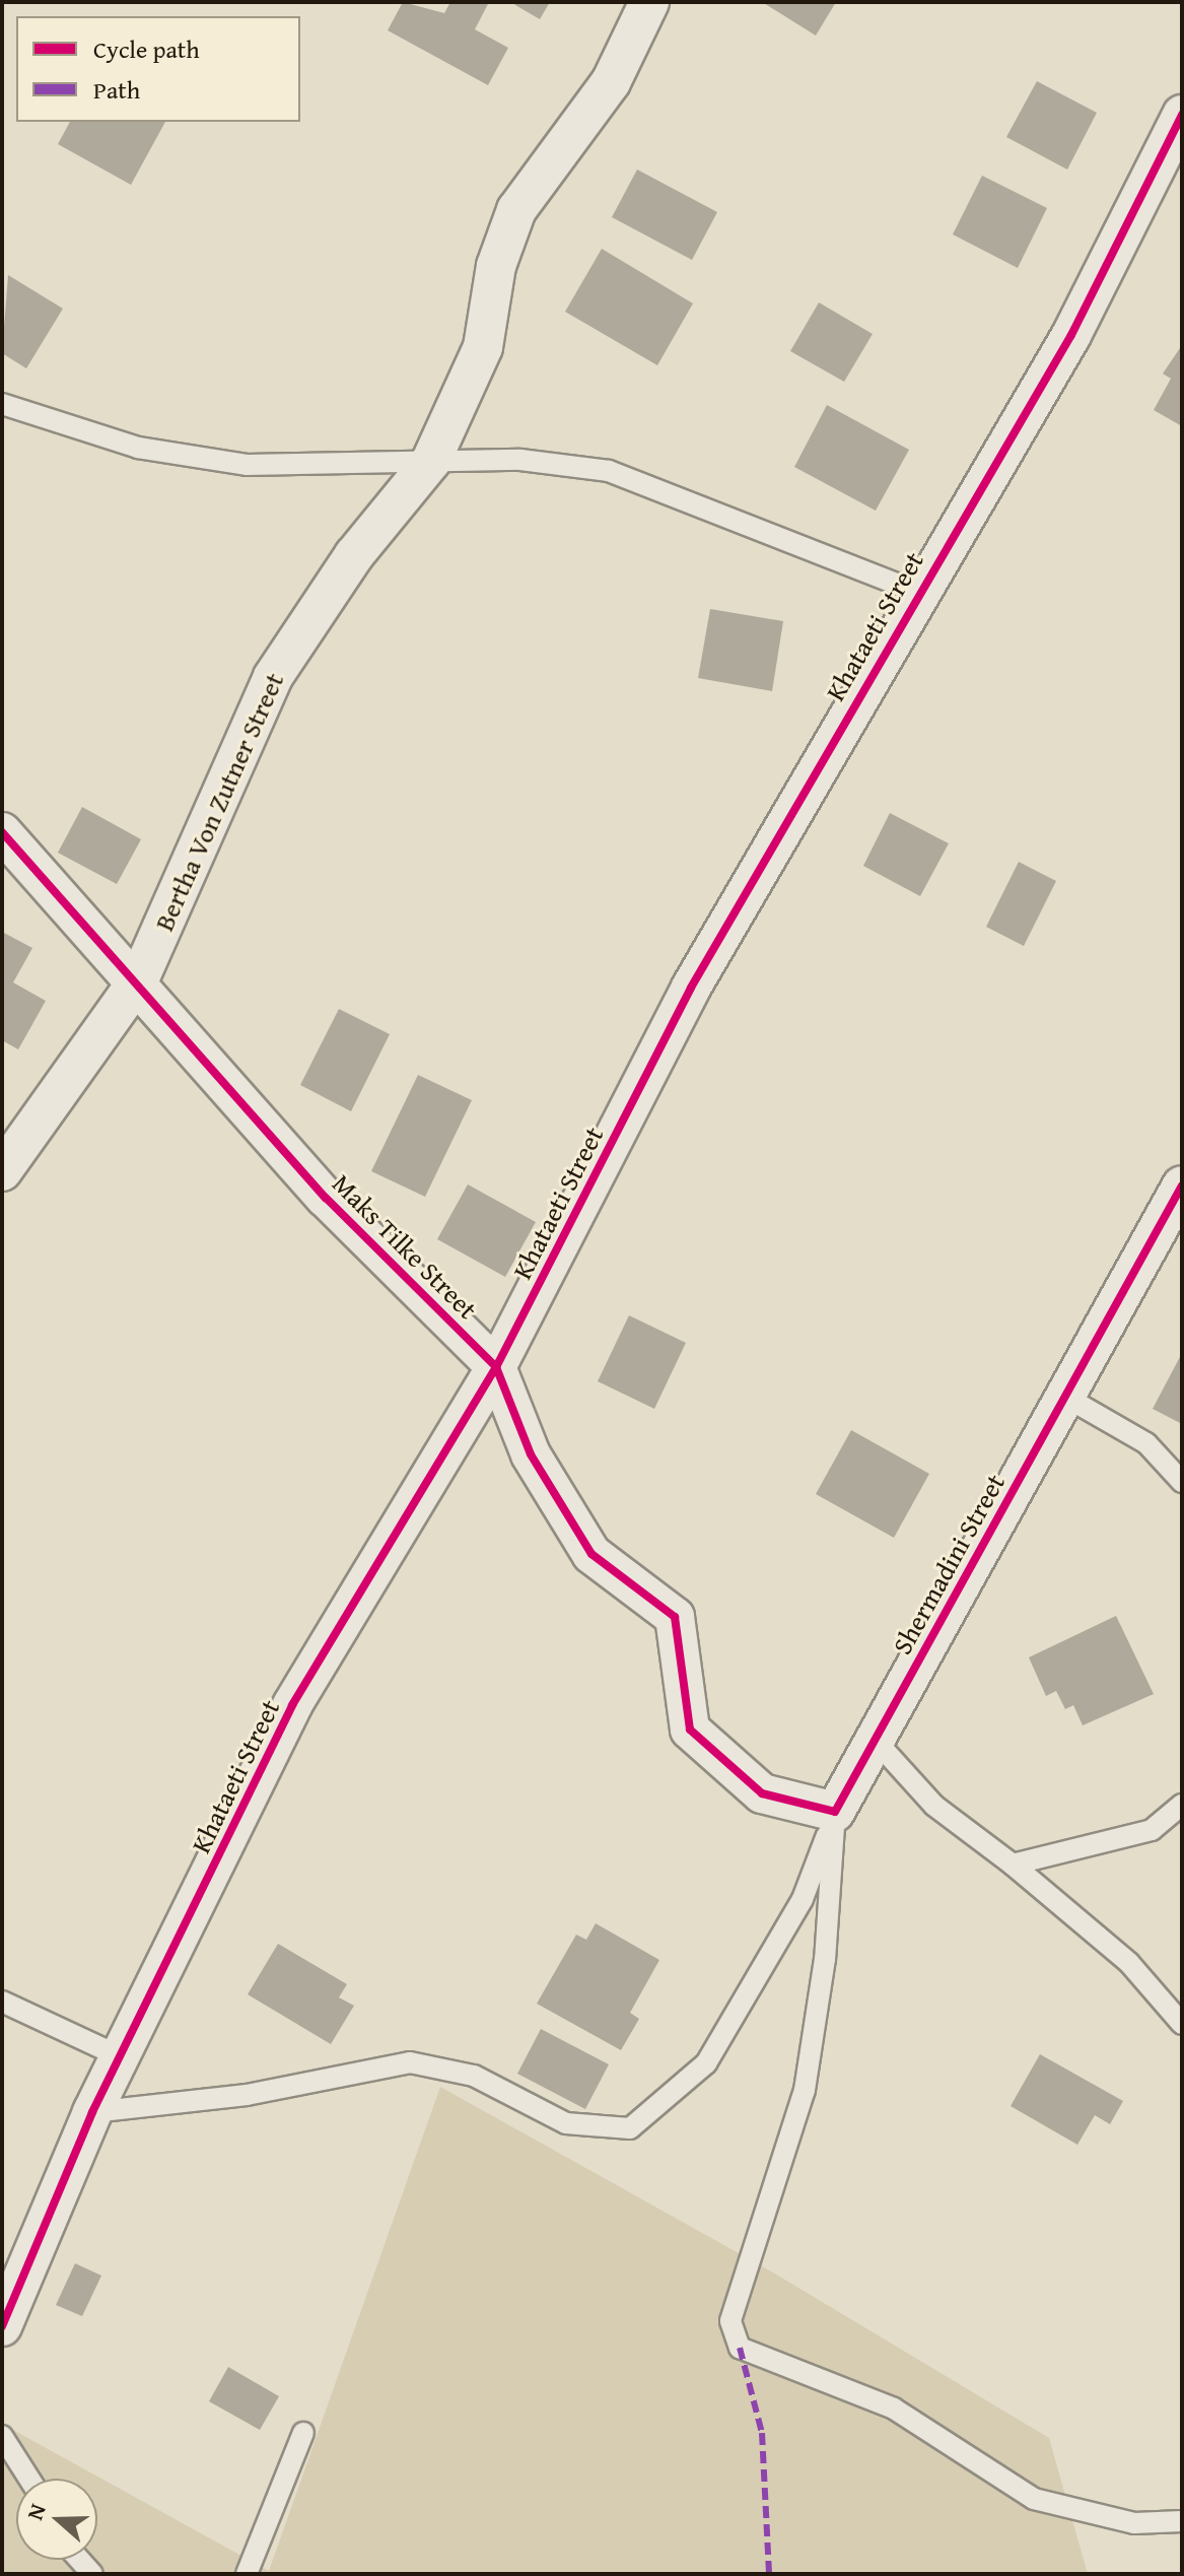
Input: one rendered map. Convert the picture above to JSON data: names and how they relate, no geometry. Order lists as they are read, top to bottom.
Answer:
{
  "streets": {
    "street": [
      "Khataeti Street",
      "Bertha Von Zutner Street",
      "Maks Tilke Street",
      "Shermadini Street"
    ]
  },
  "crossings": [
    ["Khataeti Street", "Maks Tilke Street"],
    ["Bertha Von Zutner Street", "Maks Tilke Street"],
    ["Maks Tilke Street", "Shermadini Street"]
  ],
  "legend": ["Cycle path", "Path"],
  "north": "left"
}
